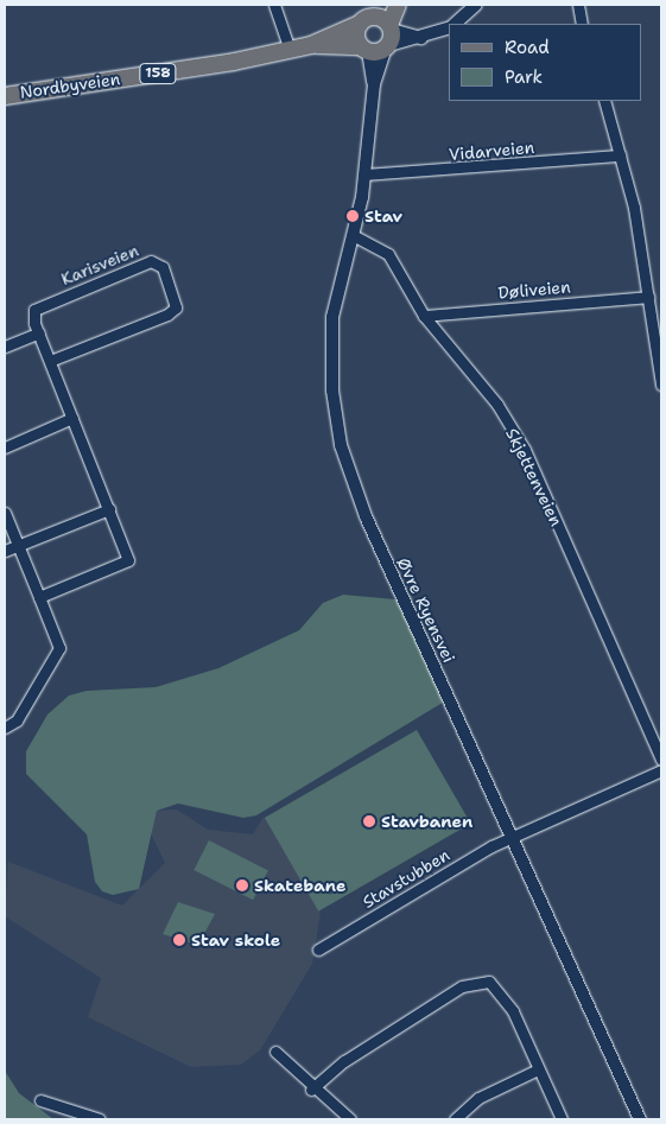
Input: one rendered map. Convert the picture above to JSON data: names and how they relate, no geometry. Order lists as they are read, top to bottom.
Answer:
{
  "streets": {
    "main road": ["158", "Nordbyveien"],
    "street": [
      "Vidarveien",
      "Karisveien",
      "Døliveien",
      "Skjettenveien",
      "Øvre Ryensvei",
      "Stavstubben"
    ]
  },
  "crossings": [
    ["158", "Nordbyveien"],
    ["158", "Øvre Ryensvei"],
    ["Nordbyveien", "Øvre Ryensvei"],
    ["Vidarveien", "Øvre Ryensvei"],
    ["Døliveien", "Skjettenveien"],
    ["Skjettenveien", "Øvre Ryensvei"],
    ["Øvre Ryensvei", "Stavstubben"]
  ],
  "places": [
    "Stav",
    "Stavbanen",
    "Skatebane",
    "Stav skole"
  ],
  "legend": ["Road", "Park"]
}
